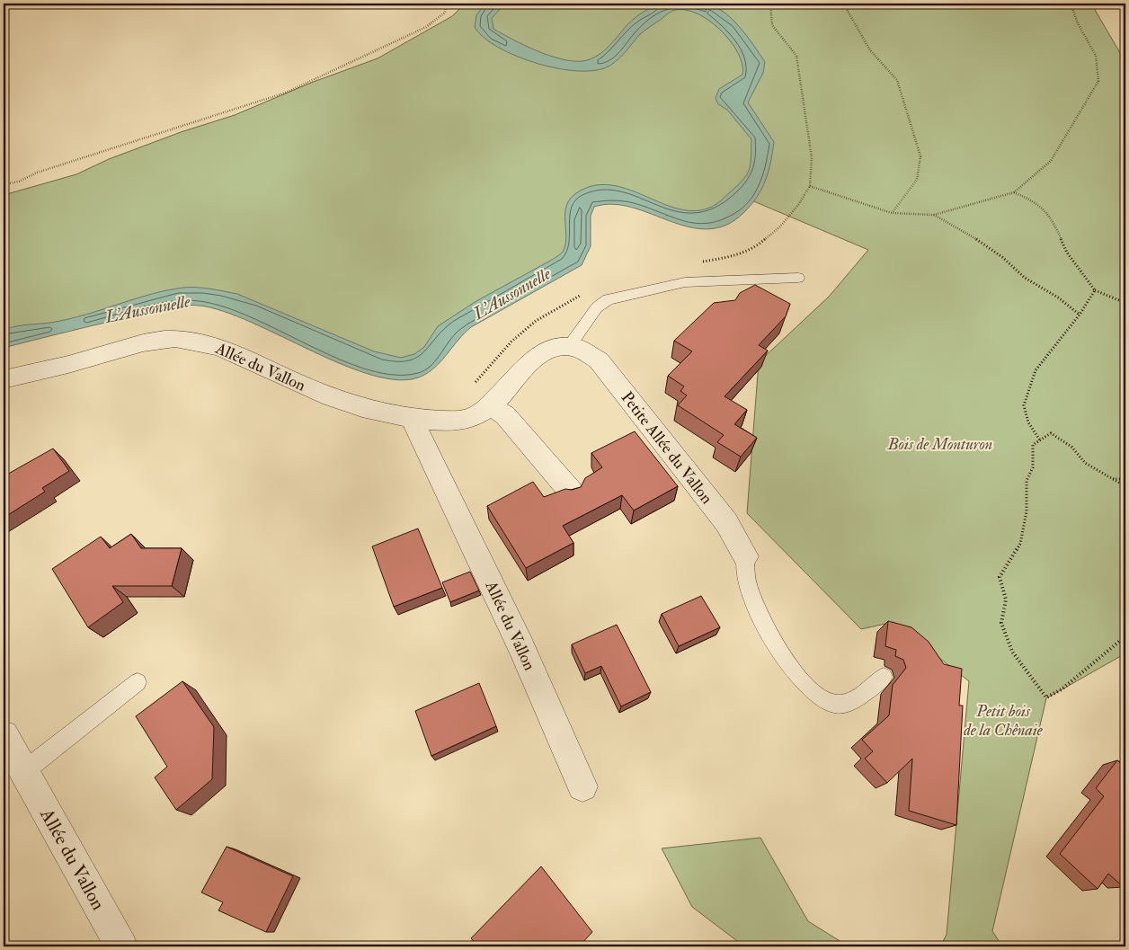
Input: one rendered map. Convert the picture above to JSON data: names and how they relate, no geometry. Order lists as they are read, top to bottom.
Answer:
{
  "streets": {
    "street": ["Allée du Vallon", "Petite Allée du Vallon"]
  },
  "crossings": [
    ["Allée du Vallon", "Petite Allée du Vallon"]
  ],
  "water": ["L'Aussonnelle"],
  "parks": ["Bois de Monturon", "Petit bois de la Chênaie"]
}
